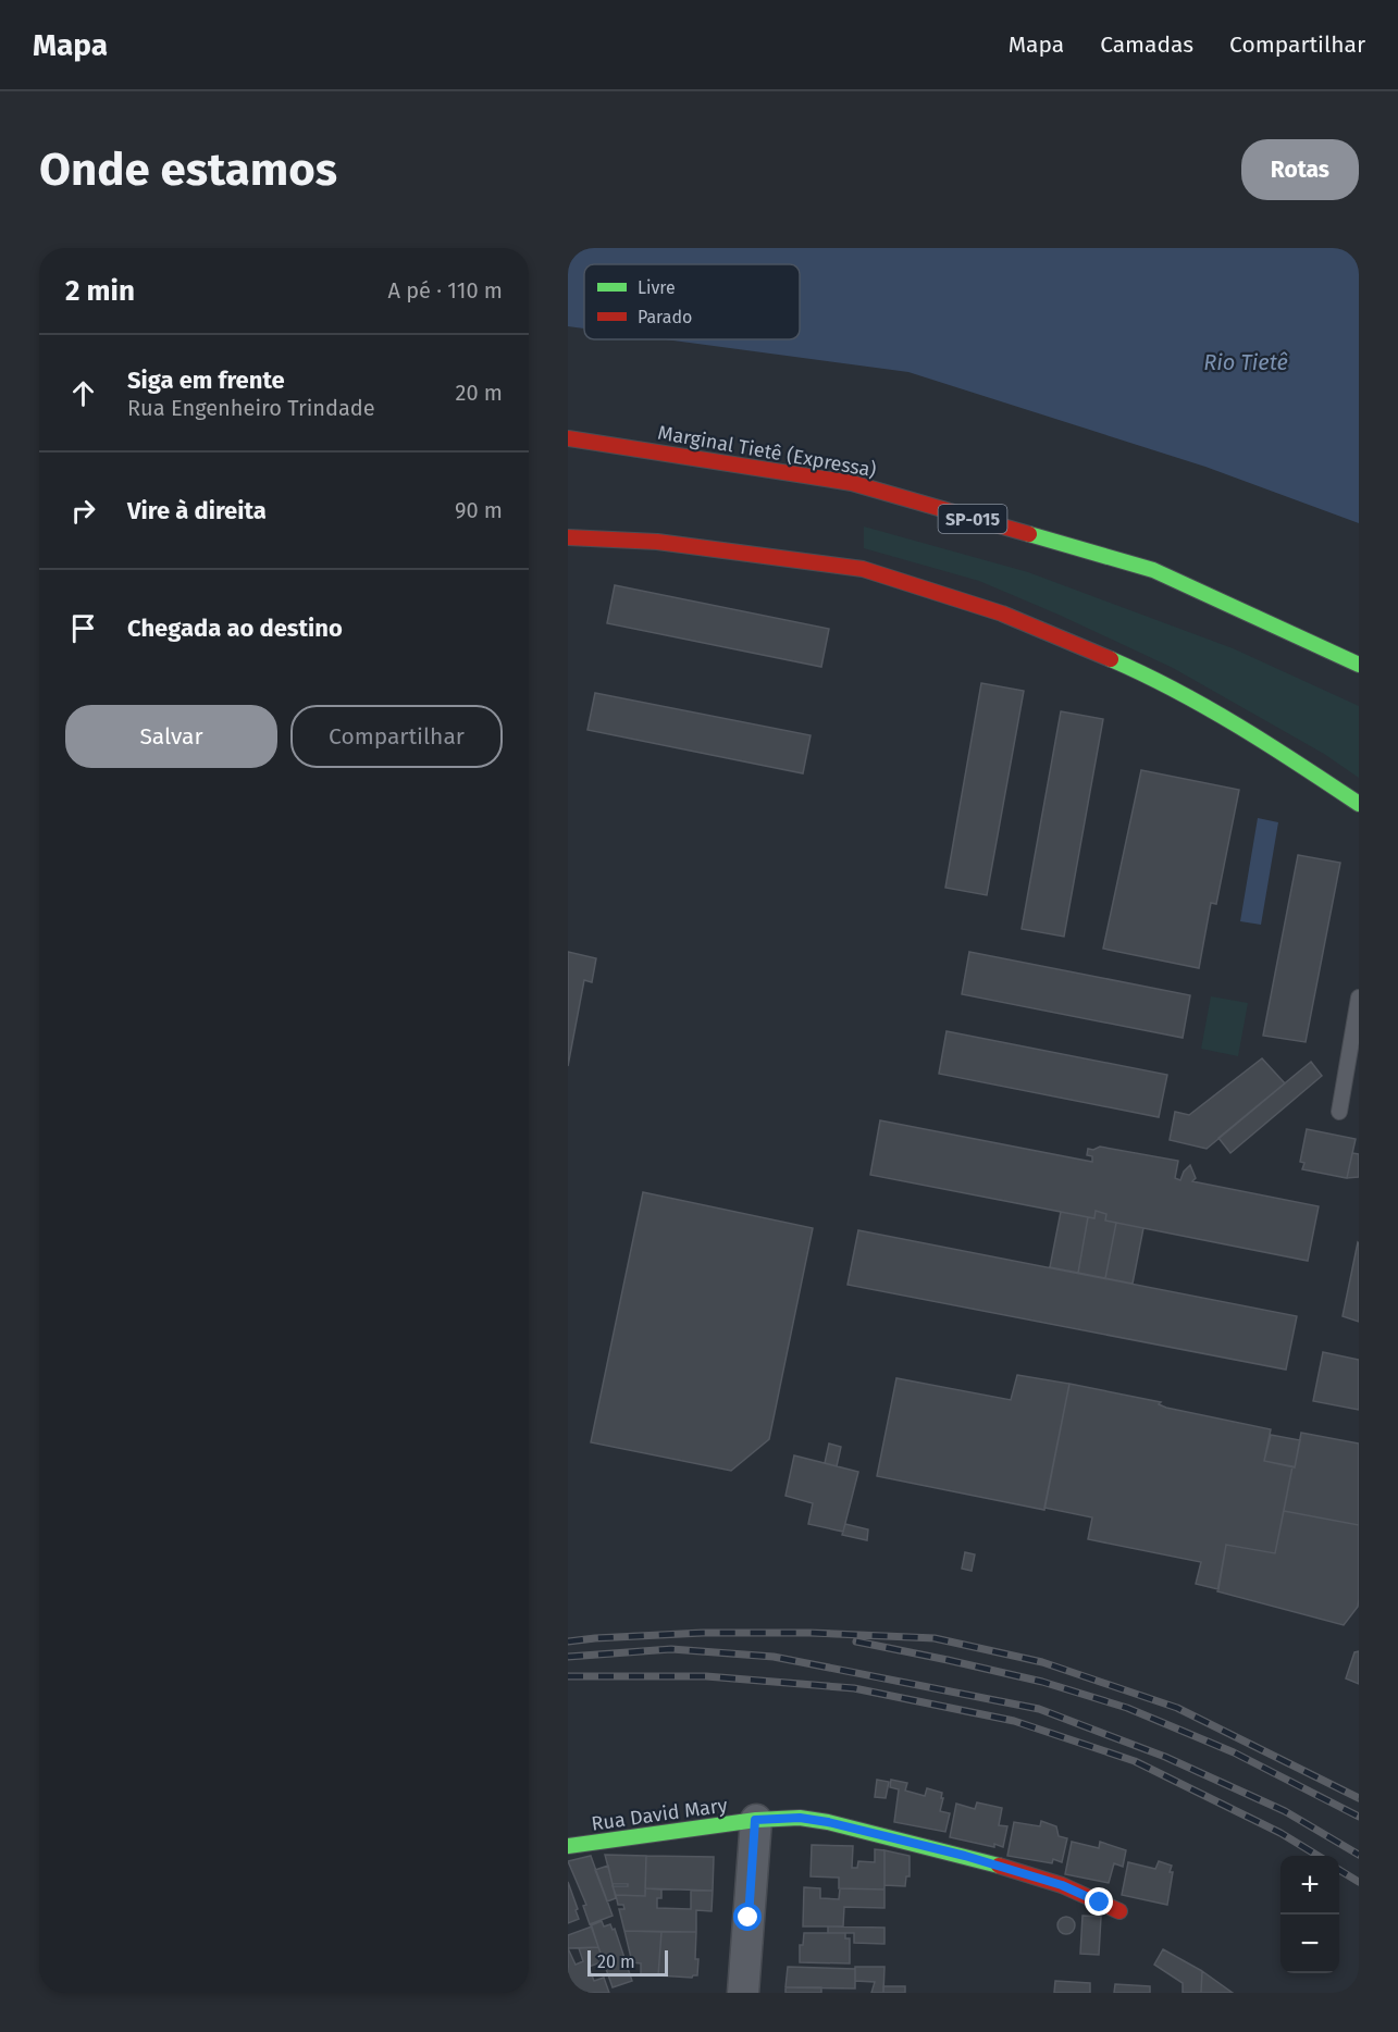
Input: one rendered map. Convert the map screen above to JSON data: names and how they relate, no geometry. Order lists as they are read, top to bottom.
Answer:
{
  "streets": {
    "main road": ["Marginal Tietê (Expressa)", "SP-015", "Rua David Mary"]
  },
  "water": ["Rio Tietê"],
  "legend": ["Livre", "Parado"],
  "scale_bar": "20 m",
  "page": {
    "header": "Mapa",
    "nav": ["Mapa", "Camadas", "Compartilhar"],
    "buttons": [
      "Rotas",
      ["Salvar", "Compartilhar"]
    ],
    "title": "Onde estamos",
    "heading": ["2 min", "A pé · 110 m"],
    "list": [
      ["Siga em frente", "Rua Engenheiro Trindade", "20 m"],
      ["Vire à direita", "90 m"],
      "Chegada ao destino"
    ],
    "map_buttons": ["+", "−"],
    "scale": "20 m"
  }
}
